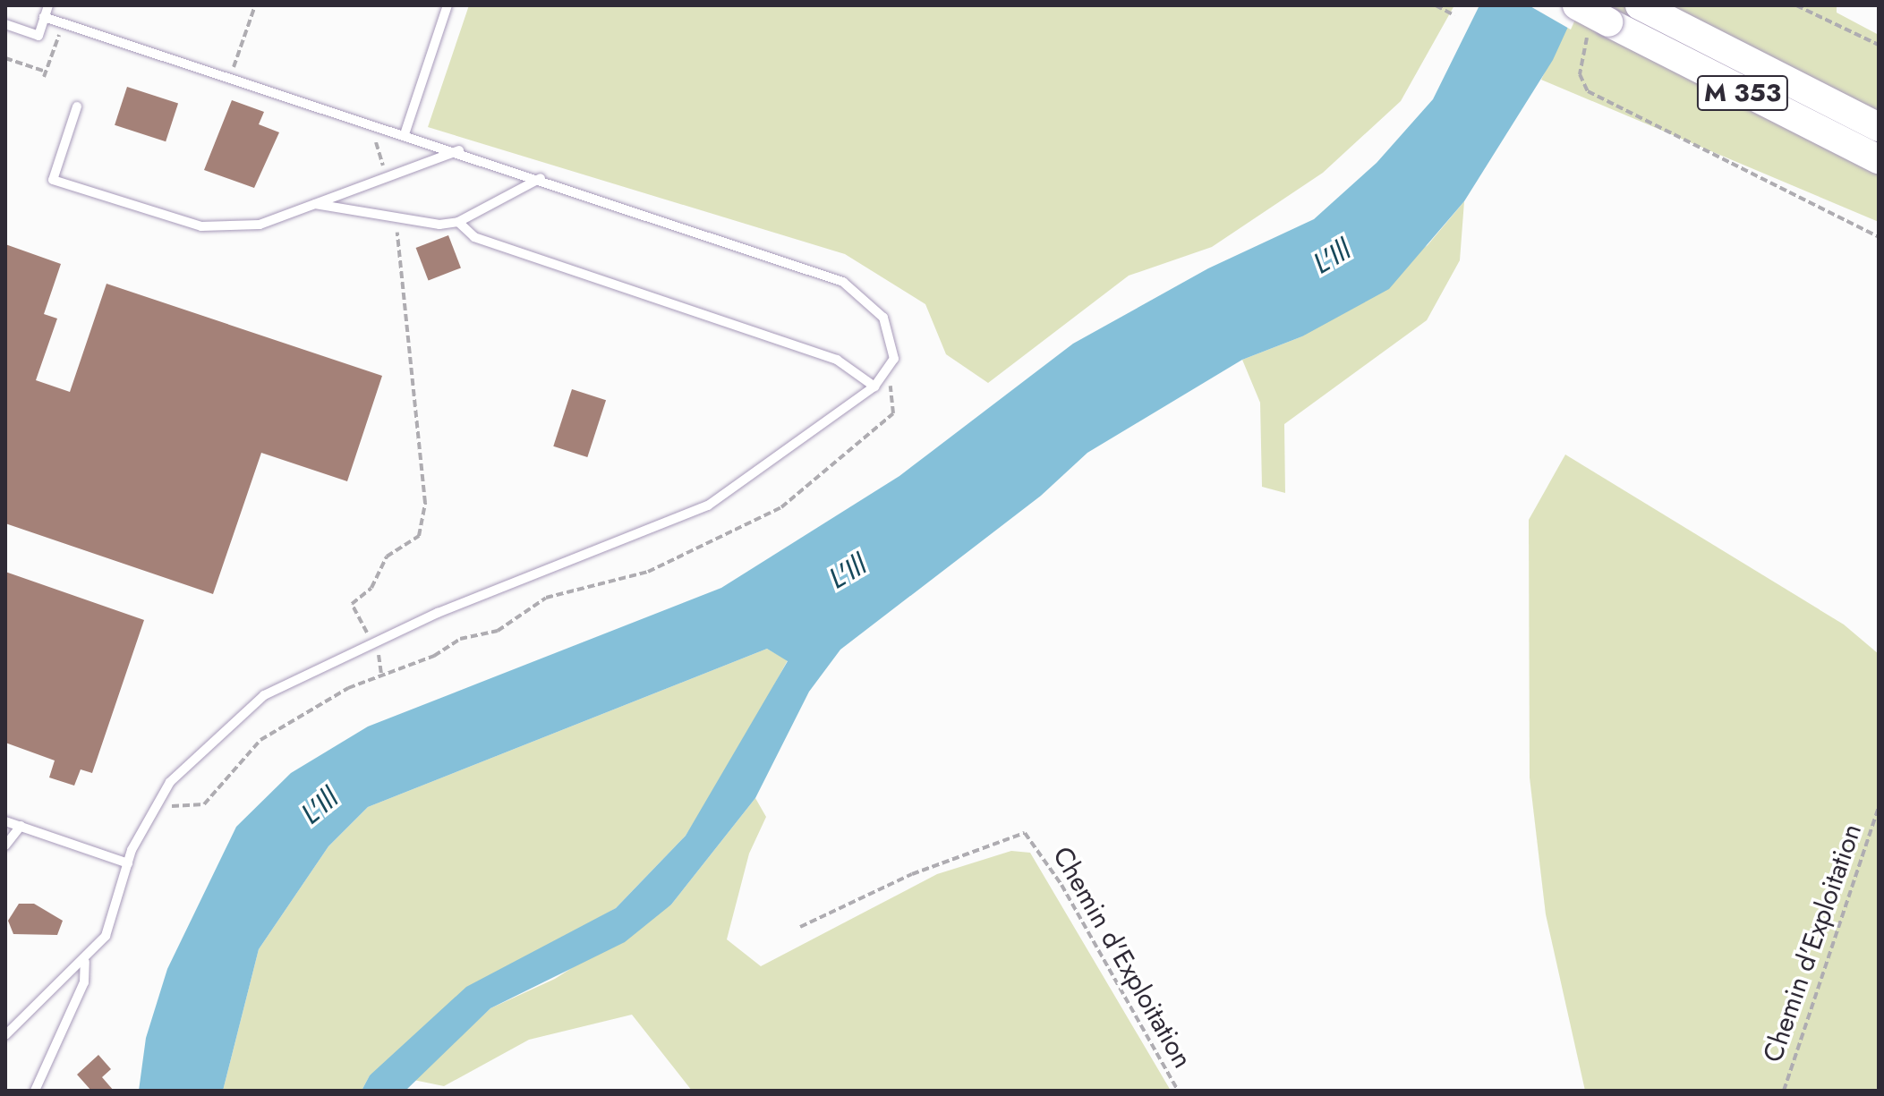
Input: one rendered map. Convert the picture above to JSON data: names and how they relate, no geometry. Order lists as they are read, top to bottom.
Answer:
{
  "streets": {
    "highway": ["M 353"],
    "path": ["Chemin d'Exploitation"]
  },
  "water": ["L'Ill"]
}
